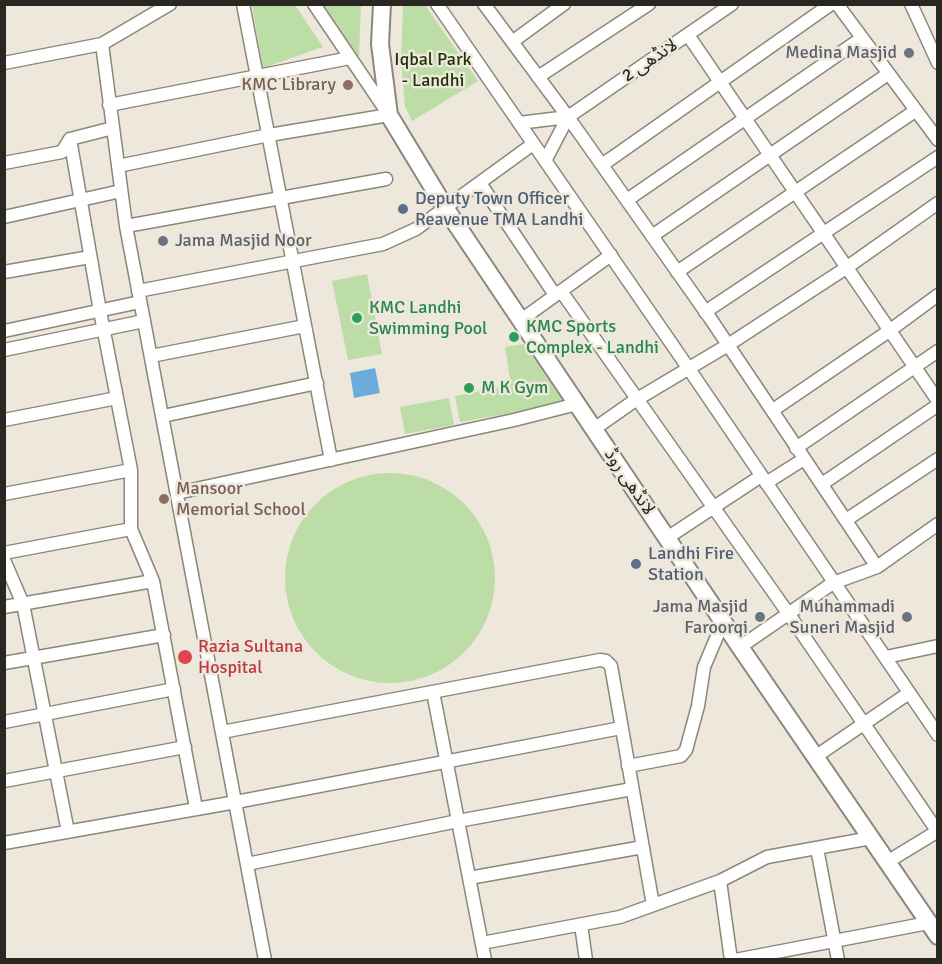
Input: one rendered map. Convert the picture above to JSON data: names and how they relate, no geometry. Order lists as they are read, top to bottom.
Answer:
{
  "streets": {
    "main road": ["لانڈھی روڈ"],
    "street": ["لانڈھی 2"]
  },
  "parks": ["Iqbal Park - Landhi"],
  "places": [
    "Medina Masjid",
    "KMC Library",
    "Deputy Town Officer Reavenue TMA Landhi",
    "Jama Masjid Noor",
    "KMC Landhi Swimming Pool",
    "KMC Sports Complex - Landhi",
    "M K Gym",
    "Mansoor Memorial School",
    "Landhi Fire Station",
    "Jama Masjid Faroorqi",
    "Muhammadi Suneri Masjid",
    "Razia Sultana Hospital"
  ]
}
